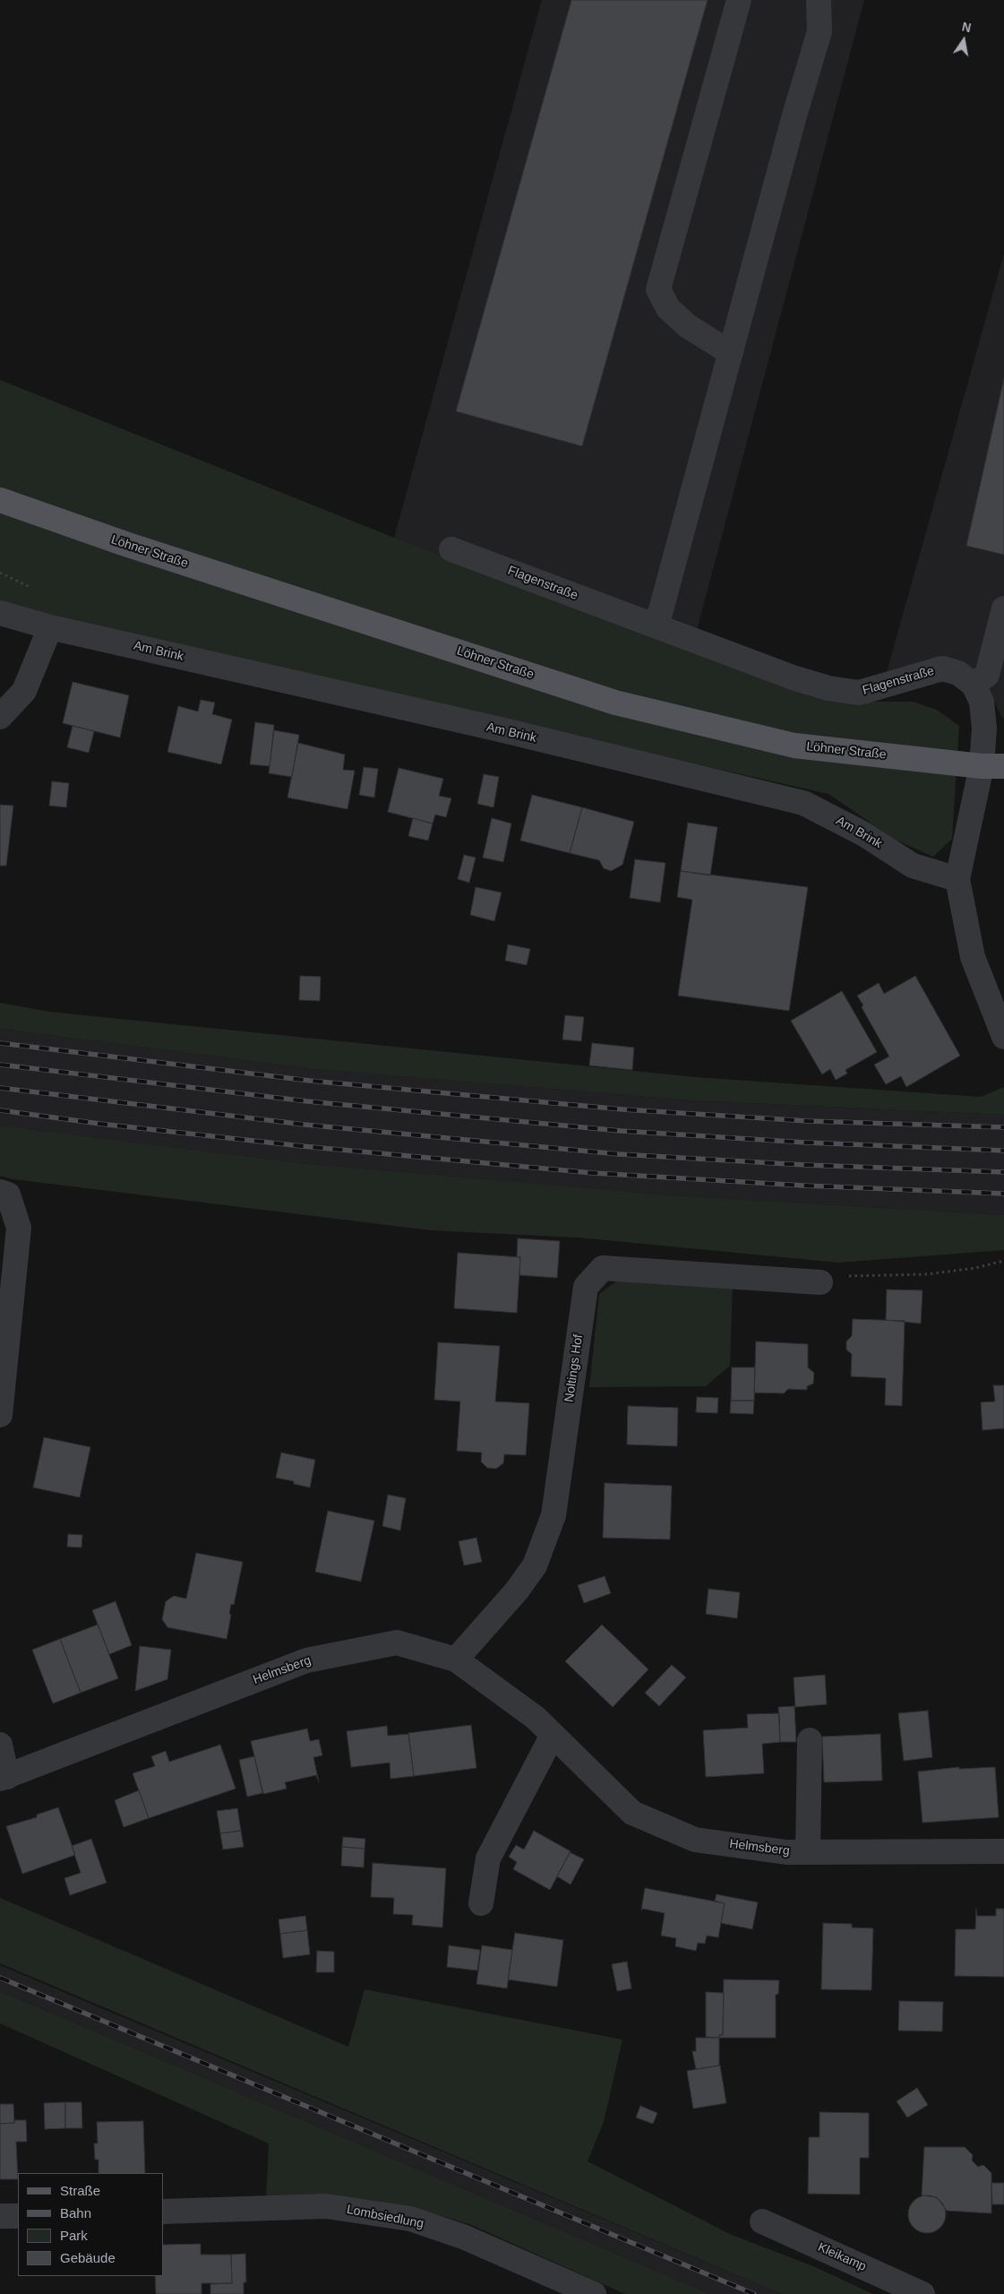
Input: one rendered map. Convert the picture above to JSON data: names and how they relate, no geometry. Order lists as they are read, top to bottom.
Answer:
{
  "streets": {
    "main road": ["Löhner Straße"],
    "street": [
      "Flagenstraße",
      "Am Brink",
      "Noltings Hof",
      "Helmsberg",
      "Lombsiedlung",
      "Kleikamp"
    ]
  },
  "crossings": [
    ["Noltings Hof", "Helmsberg"]
  ],
  "legend": [
    "Straße",
    "Bahn",
    "Park",
    "Gebäude"
  ],
  "north": "top"
}
